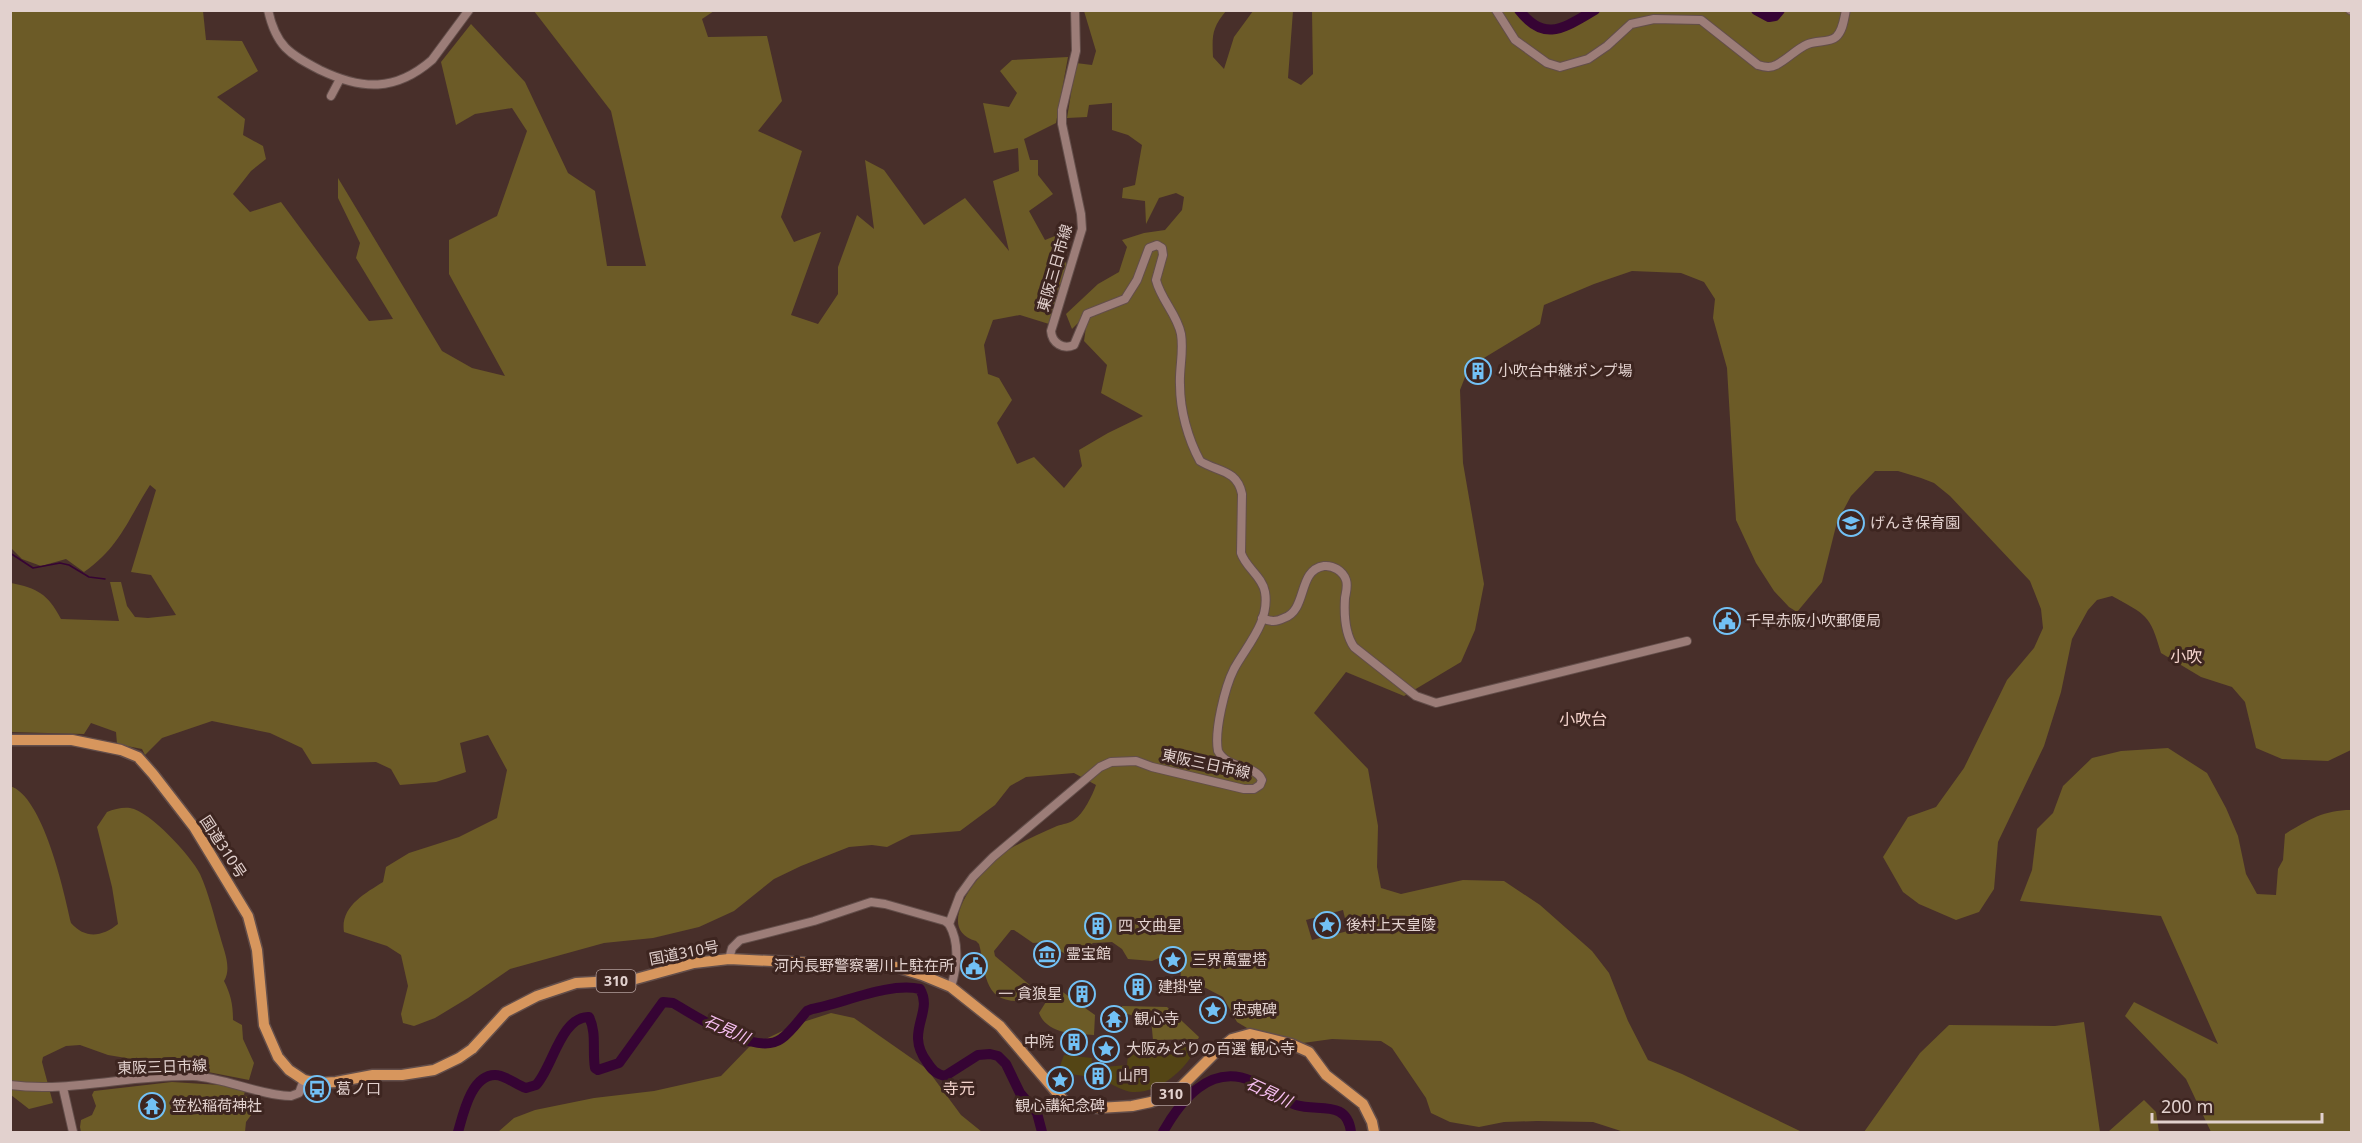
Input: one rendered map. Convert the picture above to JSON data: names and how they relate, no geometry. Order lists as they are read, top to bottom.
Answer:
{
  "streets": {
    "highway": ["国道310号", "310"],
    "main road": ["東阪三日市線"]
  },
  "crossings": [
    ["東阪三日市線", "国道310号"]
  ],
  "districts": ["小吹", "小吹台", "寺元"],
  "water": ["石見川"],
  "places": {
    "building": [
      "小吹台中継ポンプ場",
      "四 文曲星",
      "建掛堂",
      "一 貪狼星",
      "中院",
      "山門"
    ],
    "school or university": ["げんき保育園"],
    "public building": ["千早赤阪小吹郵便局", "河内長野警察署川上駐在所"],
    "place": [
      "後村上天皇陵",
      "三界萬霊塔",
      "忠魂碑",
      "大阪みどりの百選 観心寺",
      "観心講紀念碑"
    ],
    "museum": ["霊宝館"],
    "temple": ["観心寺", "笠松稲荷神社"],
    "bus stop": ["葛ノ口"]
  },
  "scale_bar": "200 m"
}
